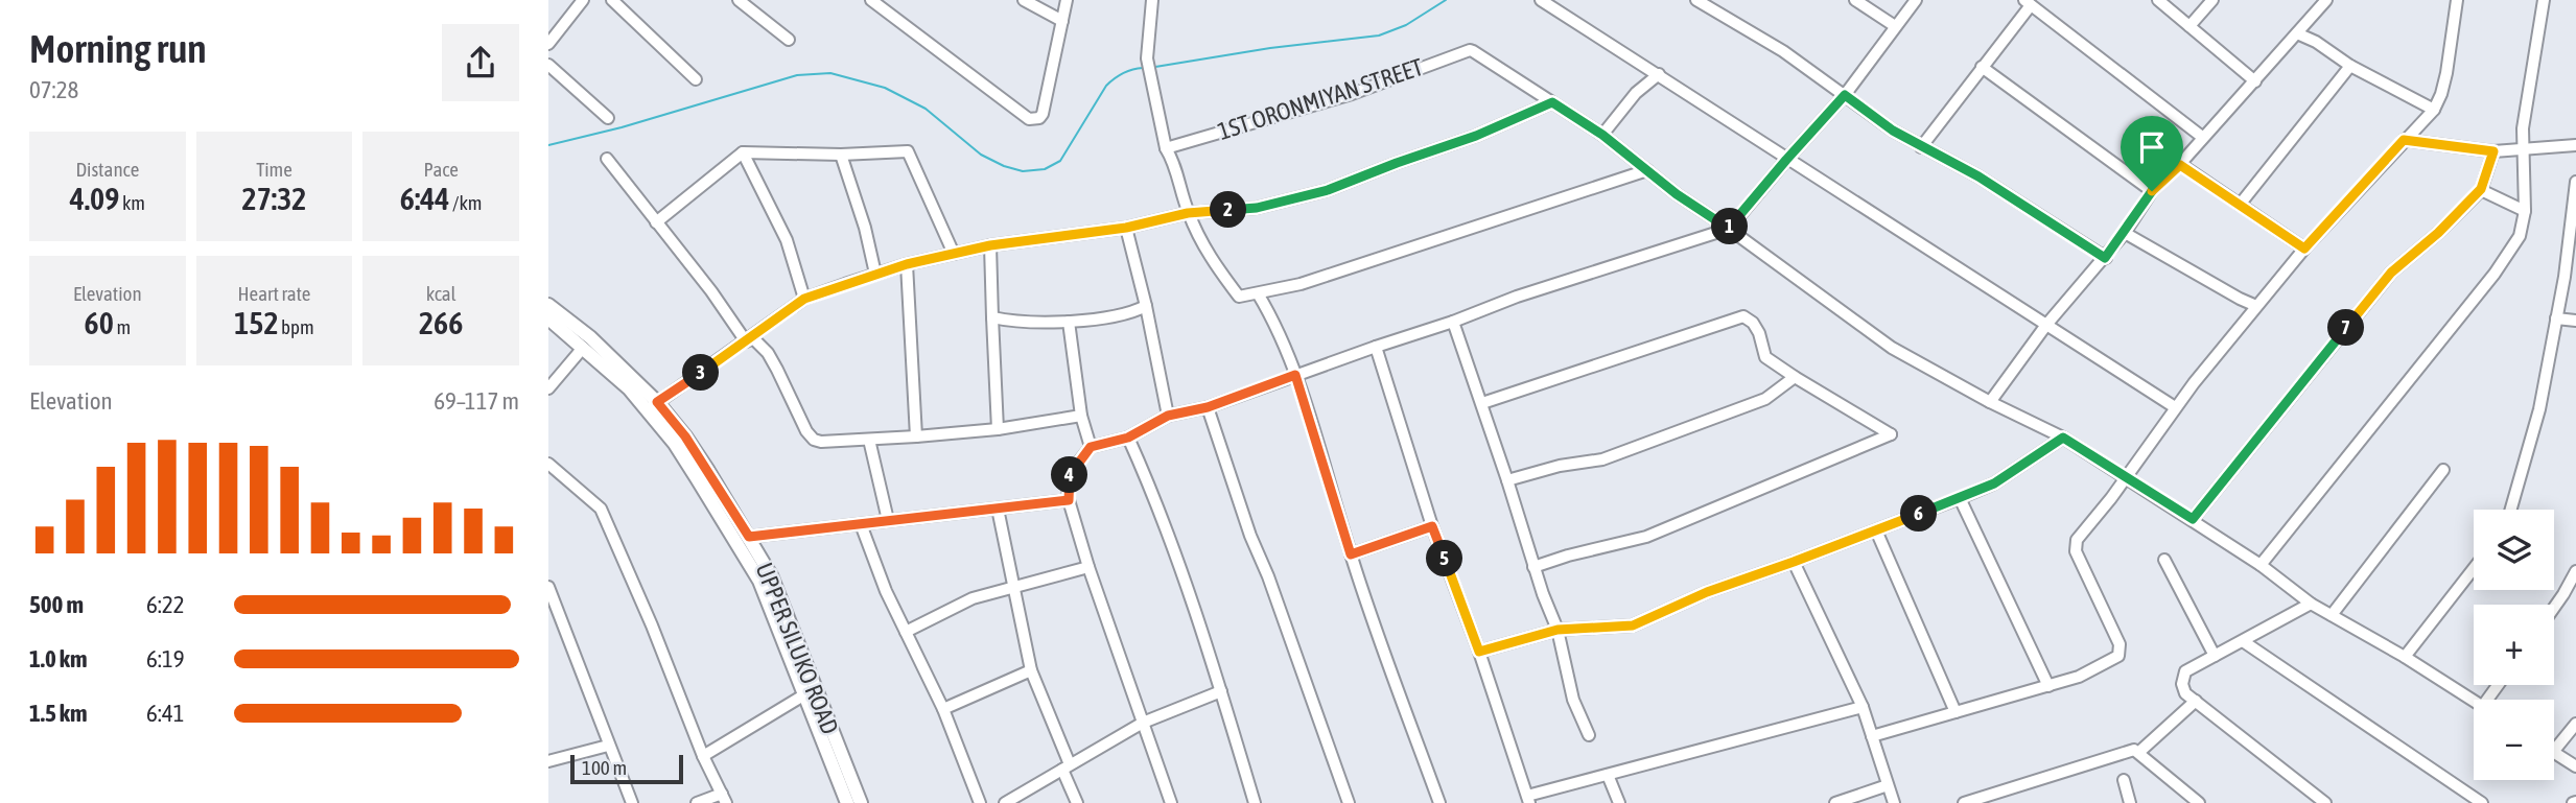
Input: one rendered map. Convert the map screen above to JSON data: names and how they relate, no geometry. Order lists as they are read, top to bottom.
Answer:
{
  "streets": {
    "main road": ["UPPER SILUKO ROAD"],
    "street": ["1ST ORONMIYAN STREET"]
  },
  "scale_bar": "100 m",
  "page": {
    "heading": ["Morning run", "07:28"],
    "stats": [
      ["Distance", "4.09 km"],
      ["Time", "27:32"],
      ["Pace", "6:44 /km"],
      ["Elevation", "60 m"],
      ["Heart rate", "152 bpm"],
      ["kcal", "266"]
    ],
    "pins": [
      "2",
      "1",
      "7",
      "3",
      "4",
      "6",
      "5"
    ],
    "chart": ["Elevation", "69–117 m"],
    "map_buttons": ["+", "−"],
    "list": [
      {
        "name": "500 m",
        "note": "6:22"
      },
      {
        "name": "1.0 km",
        "note": "6:19"
      },
      {
        "name": "1.5 km",
        "note": "6:41"
      }
    ],
    "scale": "100 m"
  }
}
